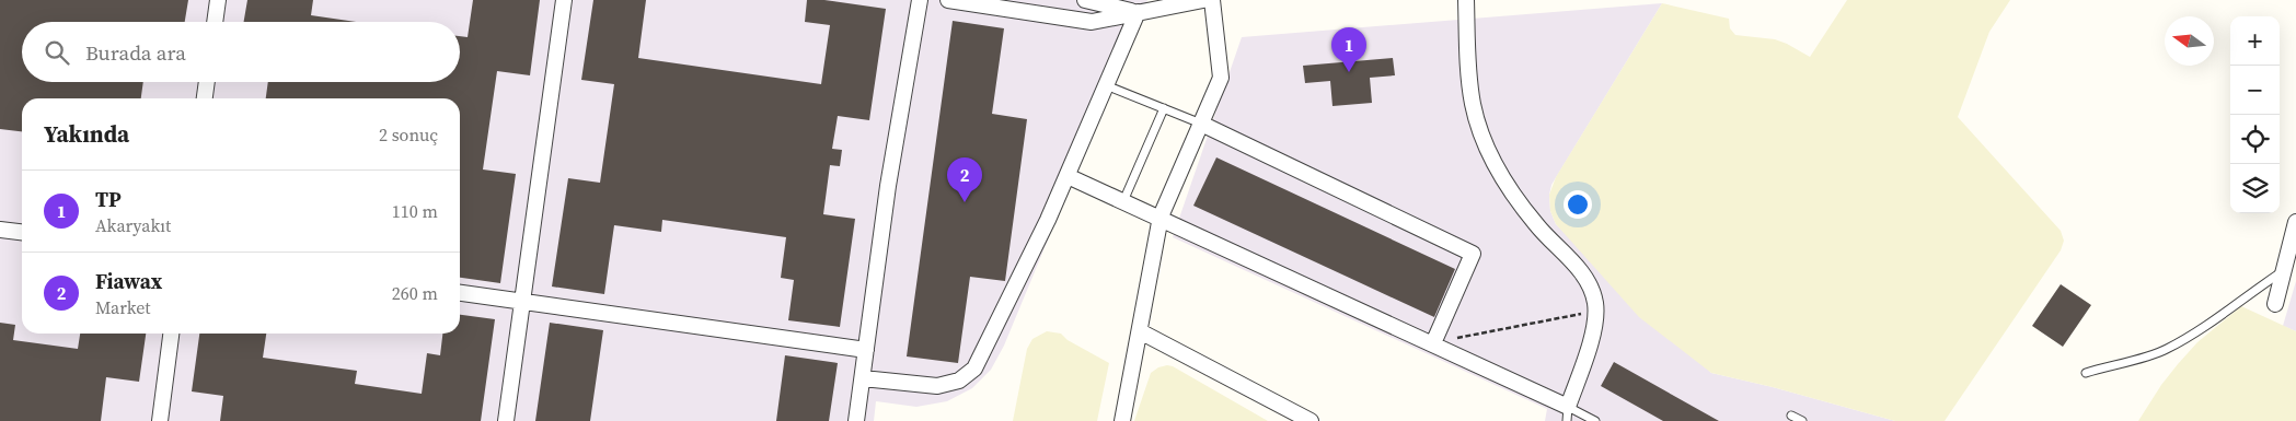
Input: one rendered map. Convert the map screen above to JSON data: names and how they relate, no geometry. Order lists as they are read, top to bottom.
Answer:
{
  "north": "left",
  "page": {
    "map_buttons": ["+", "−"],
    "search": "Burada ara",
    "pins": ["1", "2"],
    "heading": ["Yakında", "2 sonuç"],
    "list": [
      {
        "mark": "1",
        "name": "TP",
        "note": "Akaryakıt",
        "value": "110 m"
      },
      {
        "mark": "2",
        "name": "Fiawax",
        "note": "Market",
        "value": "260 m"
      }
    ]
  }
}
